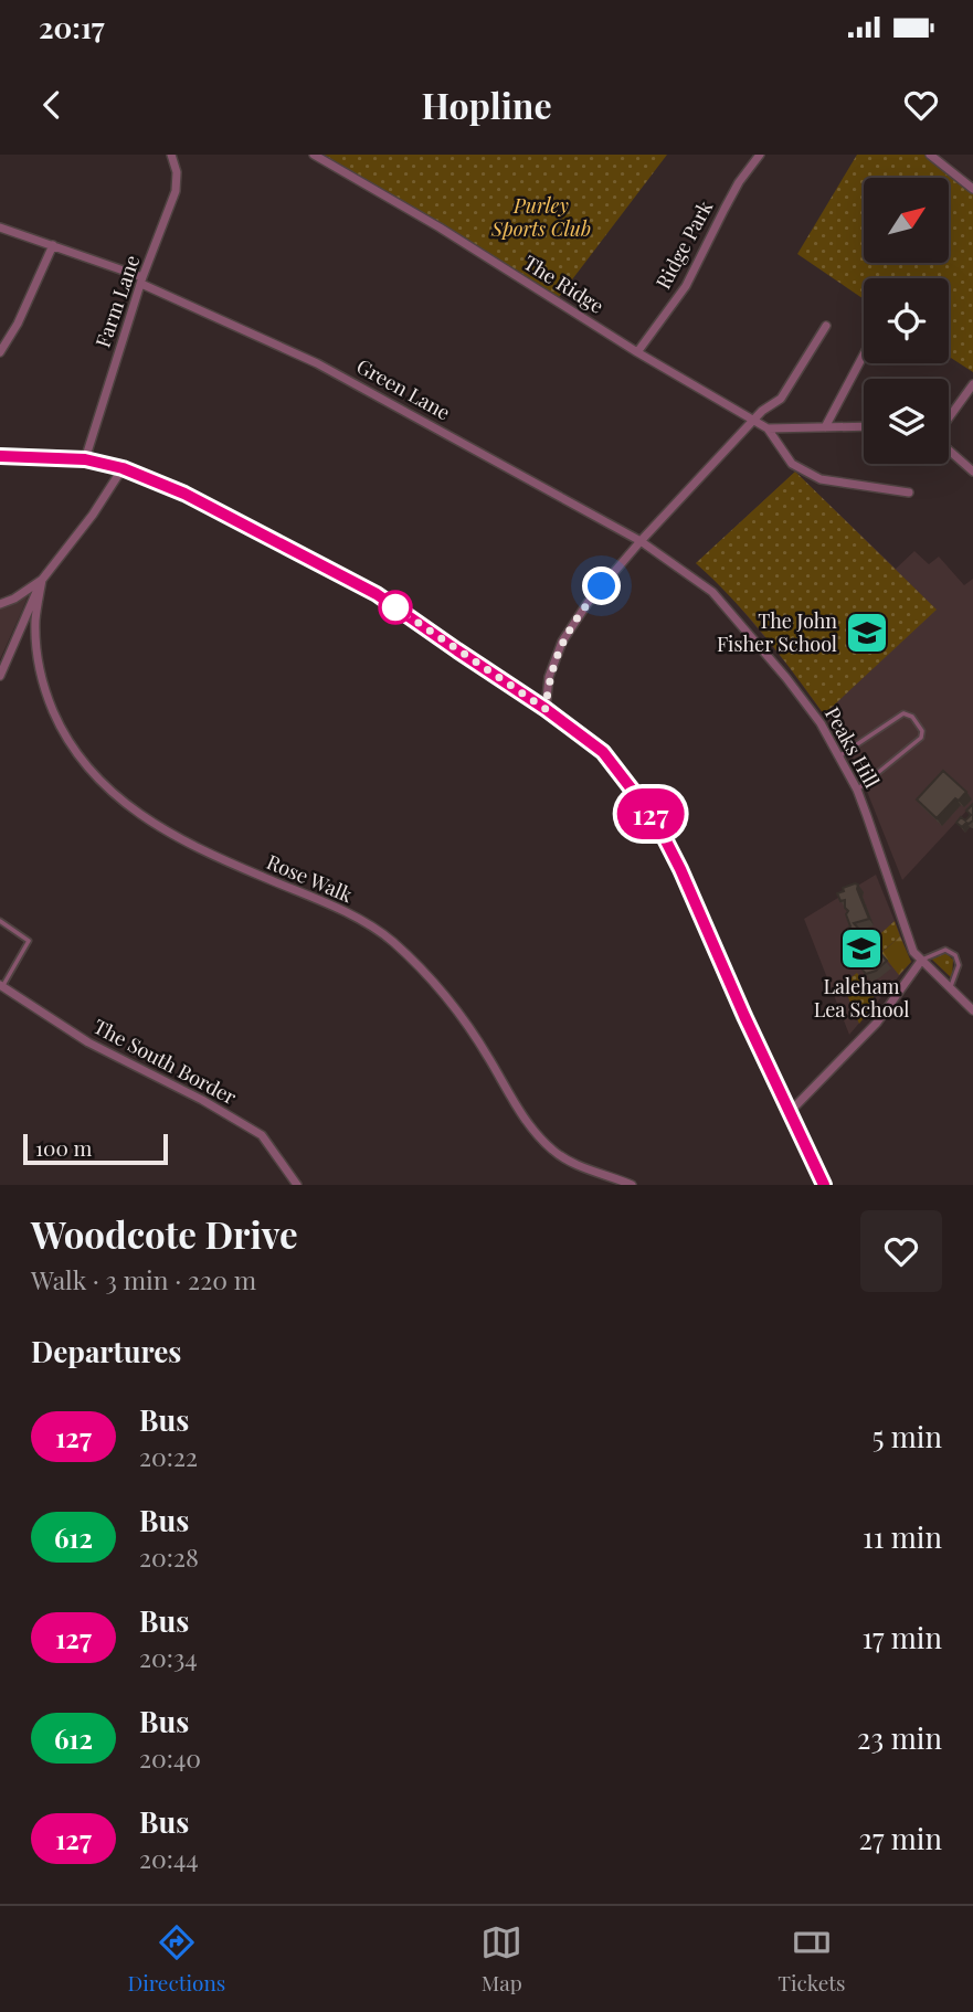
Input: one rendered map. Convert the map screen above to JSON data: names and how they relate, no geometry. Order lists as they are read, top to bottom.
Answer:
{
  "streets": {
    "street": [
      "Ridge Park",
      "The Ridge",
      "Farm Lane",
      "Green Lane",
      "Peaks Hill",
      "Rose Walk",
      "The South Border"
    ]
  },
  "crossings": [
    ["Ridge Park", "The Ridge"],
    ["Farm Lane", "Green Lane"],
    ["Green Lane", "Peaks Hill"]
  ],
  "parks": ["Purley Sports Club"],
  "places": {
    "school or university": ["The John Fisher School", "Laleham Lea School"]
  },
  "lines": ["bus line 127"],
  "scale_bar": "100 m",
  "north": "top right",
  "page": {
    "status": "20:17",
    "header": "Hopline",
    "on_map": "127",
    "scale": "100 m",
    "heading": [
      ["Woodcote Drive", "Walk · 3 min · 220 m"],
      "Departures"
    ],
    "list": [
      {
        "mark": "127",
        "name": "Bus",
        "note": "20:22",
        "value": "5 min"
      },
      {
        "mark": "612",
        "name": "Bus",
        "note": "20:28",
        "value": "11 min"
      },
      {
        "mark": "127",
        "name": "Bus",
        "note": "20:34",
        "value": "17 min"
      },
      {
        "mark": "612",
        "name": "Bus",
        "note": "20:40",
        "value": "23 min"
      },
      {
        "mark": "127",
        "name": "Bus",
        "note": "20:44",
        "value": "27 min"
      }
    ],
    "tabs": ["Directions", "Map", "Tickets"]
  }
}
